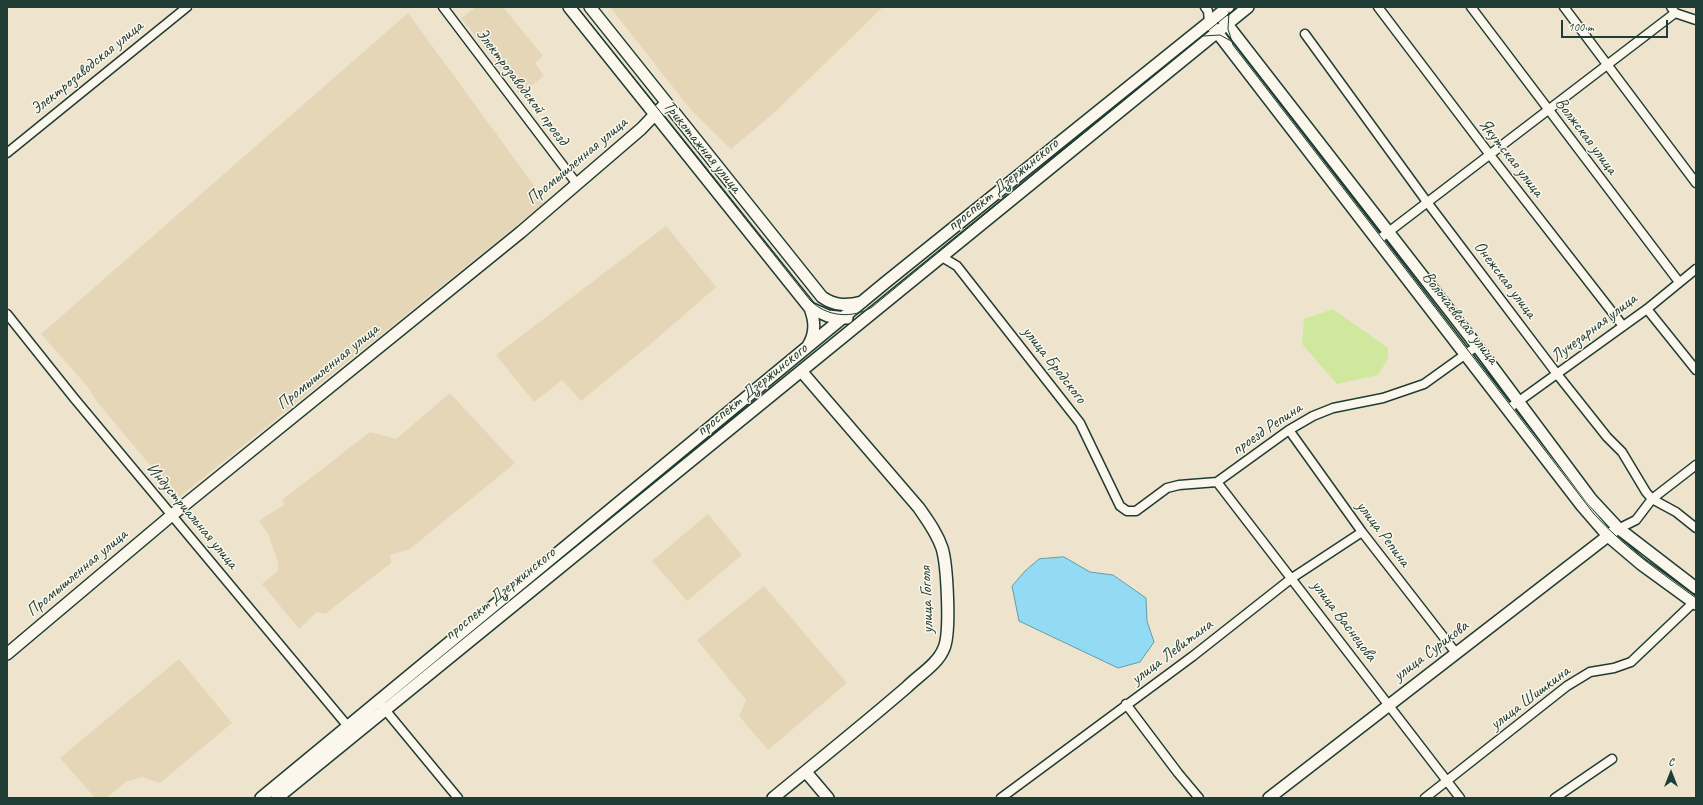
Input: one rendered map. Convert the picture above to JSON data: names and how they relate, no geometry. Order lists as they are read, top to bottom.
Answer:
{
  "streets": {
    "main road": [
      "Трикотажная улица",
      "Промышленная улица",
      "проспект Дзержинского",
      "Волочаевская улица",
      "улица Гоголя",
      "улица Сурикова"
    ],
    "street": [
      "Электрозаводская улица",
      "Электрозаводской проезд",
      "Волжская улица",
      "Якутская улица",
      "Онежская улица",
      "Лучезарная улица",
      "улица Бродского",
      "проезд Репина",
      "Индустриальная улица",
      "улица Репина",
      "улица Васнецова",
      "улица Левитана",
      "улица Шишкина"
    ]
  },
  "crossings": [
    ["Электрозаводской проезд", "Промышленная улица"],
    ["Волжская улица", "Лучезарная улица"],
    ["Трикотажная улица", "Промышленная улица"],
    ["Якутская улица", "Лучезарная улица"],
    ["Промышленная улица", "Индустриальная улица"],
    ["проспект Дзержинского", "Волочаевская улица"],
    ["проспект Дзержинского", "улица Бродского"],
    ["проспект Дзержинского", "Индустриальная улица"],
    ["проспект Дзержинского", "улица Гоголя"],
    ["Онежская улица", "Лучезарная улица"],
    ["Волочаевская улица", "Лучезарная улица"],
    ["Волочаевская улица", "проезд Репина"],
    ["Волочаевская улица", "улица Сурикова"],
    ["Волочаевская улица", "улица Шишкина"],
    ["улица Бродского", "проезд Репина"],
    ["улица Бродского", "улица Васнецова"],
    ["проезд Репина", "улица Репина"],
    ["проезд Репина", "улица Васнецова"],
    ["улица Репина", "улица Сурикова"],
    ["улица Репина", "улица Левитана"],
    ["улица Васнецова", "улица Сурикова"],
    ["улица Васнецова", "улица Левитана"],
    ["улица Васнецова", "улица Шишкина"]
  ],
  "scale_bar": "100 m",
  "north": "top"
}
